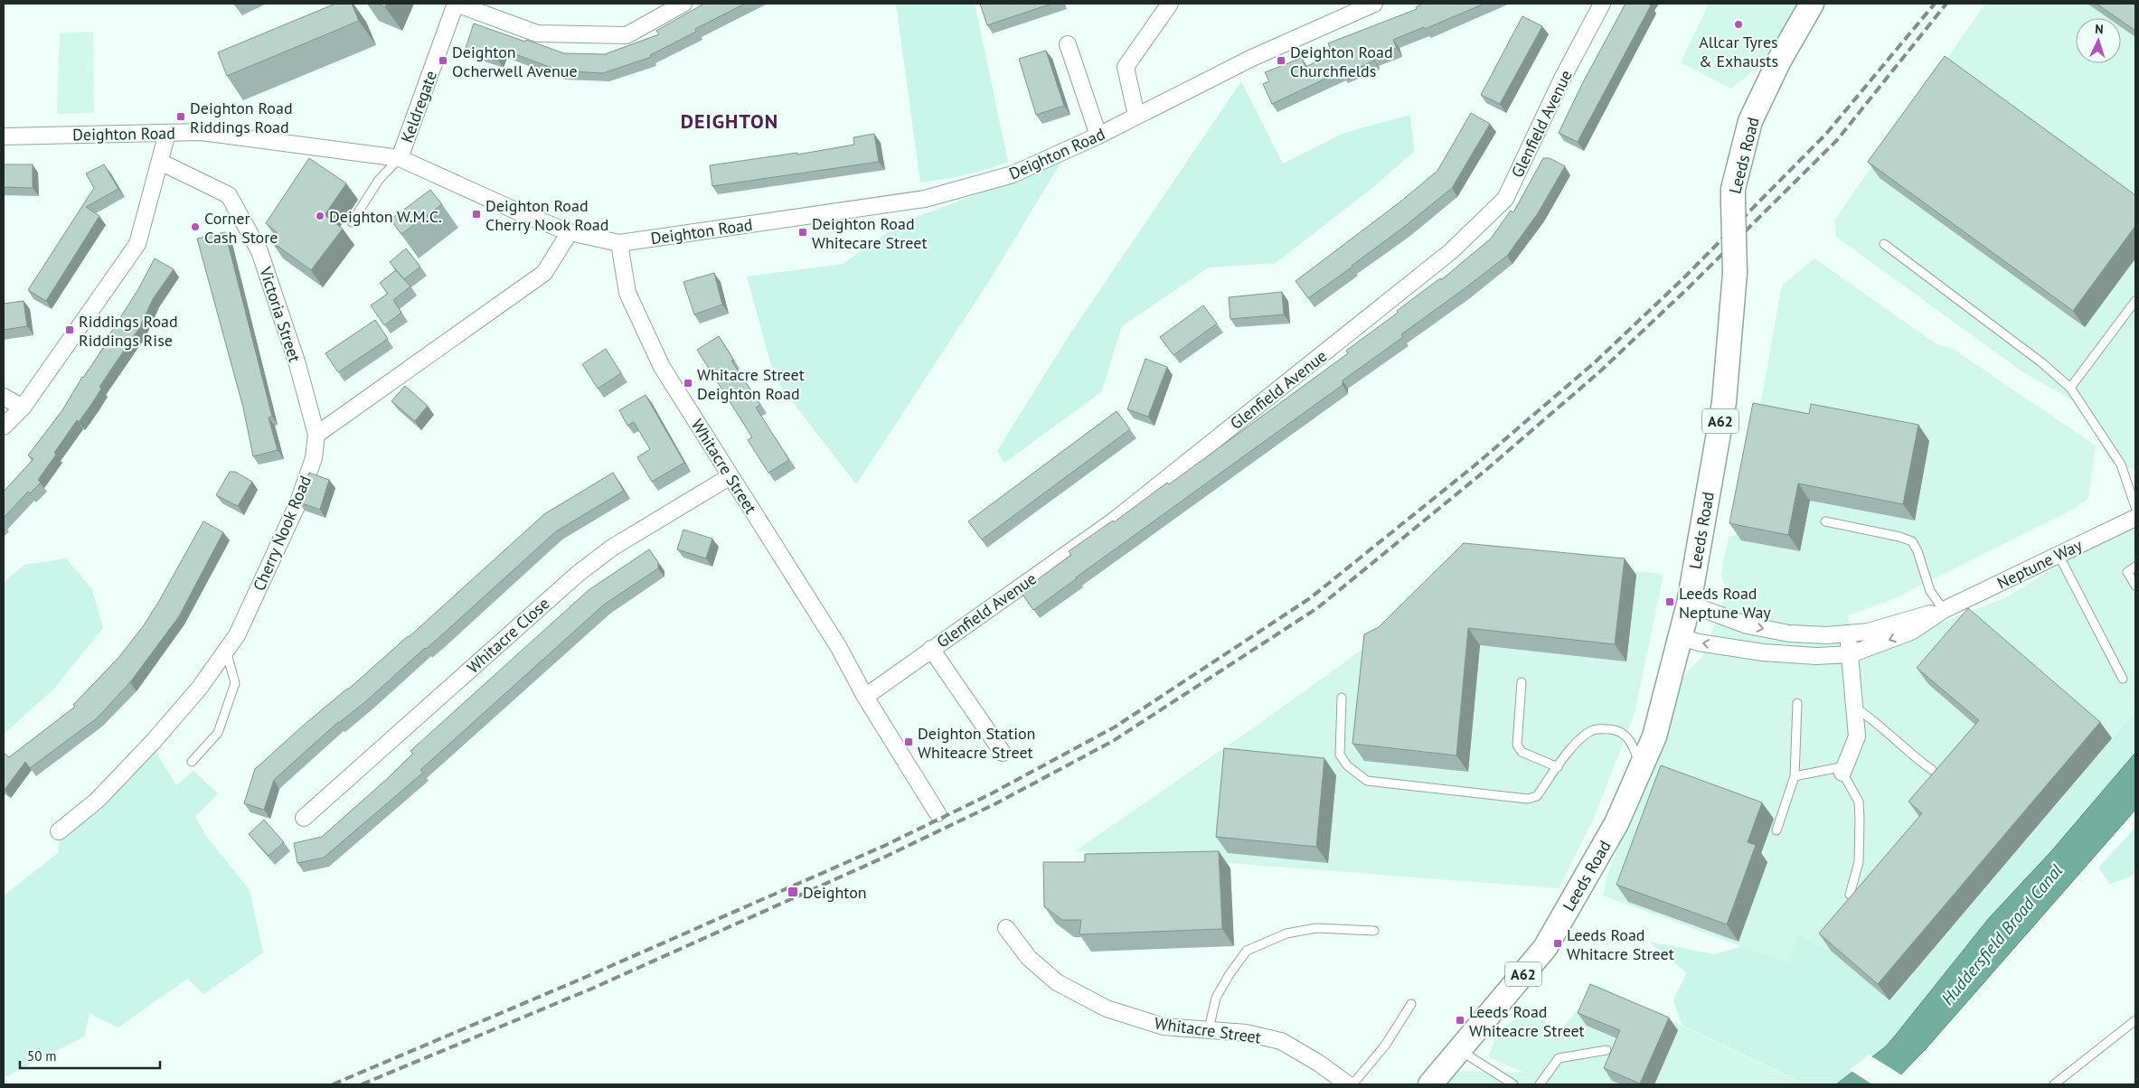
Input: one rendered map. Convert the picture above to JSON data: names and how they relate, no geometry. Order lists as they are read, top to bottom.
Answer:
{
  "streets": {
    "main road": ["Leeds Road", "A62"],
    "street": [
      "Keldregate",
      "Glenfield Avenue",
      "Deighton Road",
      "Victoria Street",
      "Whitacre Street",
      "Cherry Nook Road",
      "Neptune Way",
      "Whitacre Close"
    ]
  },
  "crossings": [
    ["Keldregate", "Deighton Road"],
    ["Glenfield Avenue", "Whitacre Street"],
    ["Deighton Road", "Whitacre Street"],
    ["Leeds Road", "Neptune Way"],
    ["Victoria Street", "Cherry Nook Road"],
    ["Whitacre Street", "Whitacre Close"]
  ],
  "districts": ["DEIGHTON"],
  "water": ["Huddersfield Broad Canal"],
  "places": {
    "other": ["Allcar Tyres & Exhausts", "Deighton W.M.C.", "Corner Cash Store"],
    "transit": [
      "Deighton Ocherwell Avenue",
      "Deighton Road Churchfields",
      "Deighton Road Riddings Road",
      "Deighton Road Cherry Nook Road",
      "Deighton Road Whitecare Street",
      "Riddings Road Riddings Rise",
      "Whitacre Street Deighton Road",
      "Leeds Road Neptune Way",
      "Deighton Station Whiteacre Street",
      "Deighton",
      "Leeds Road Whitacre Street",
      "Leeds Road Whiteacre Street"
    ]
  },
  "scale_bar": "50 m",
  "north": "top"
}
